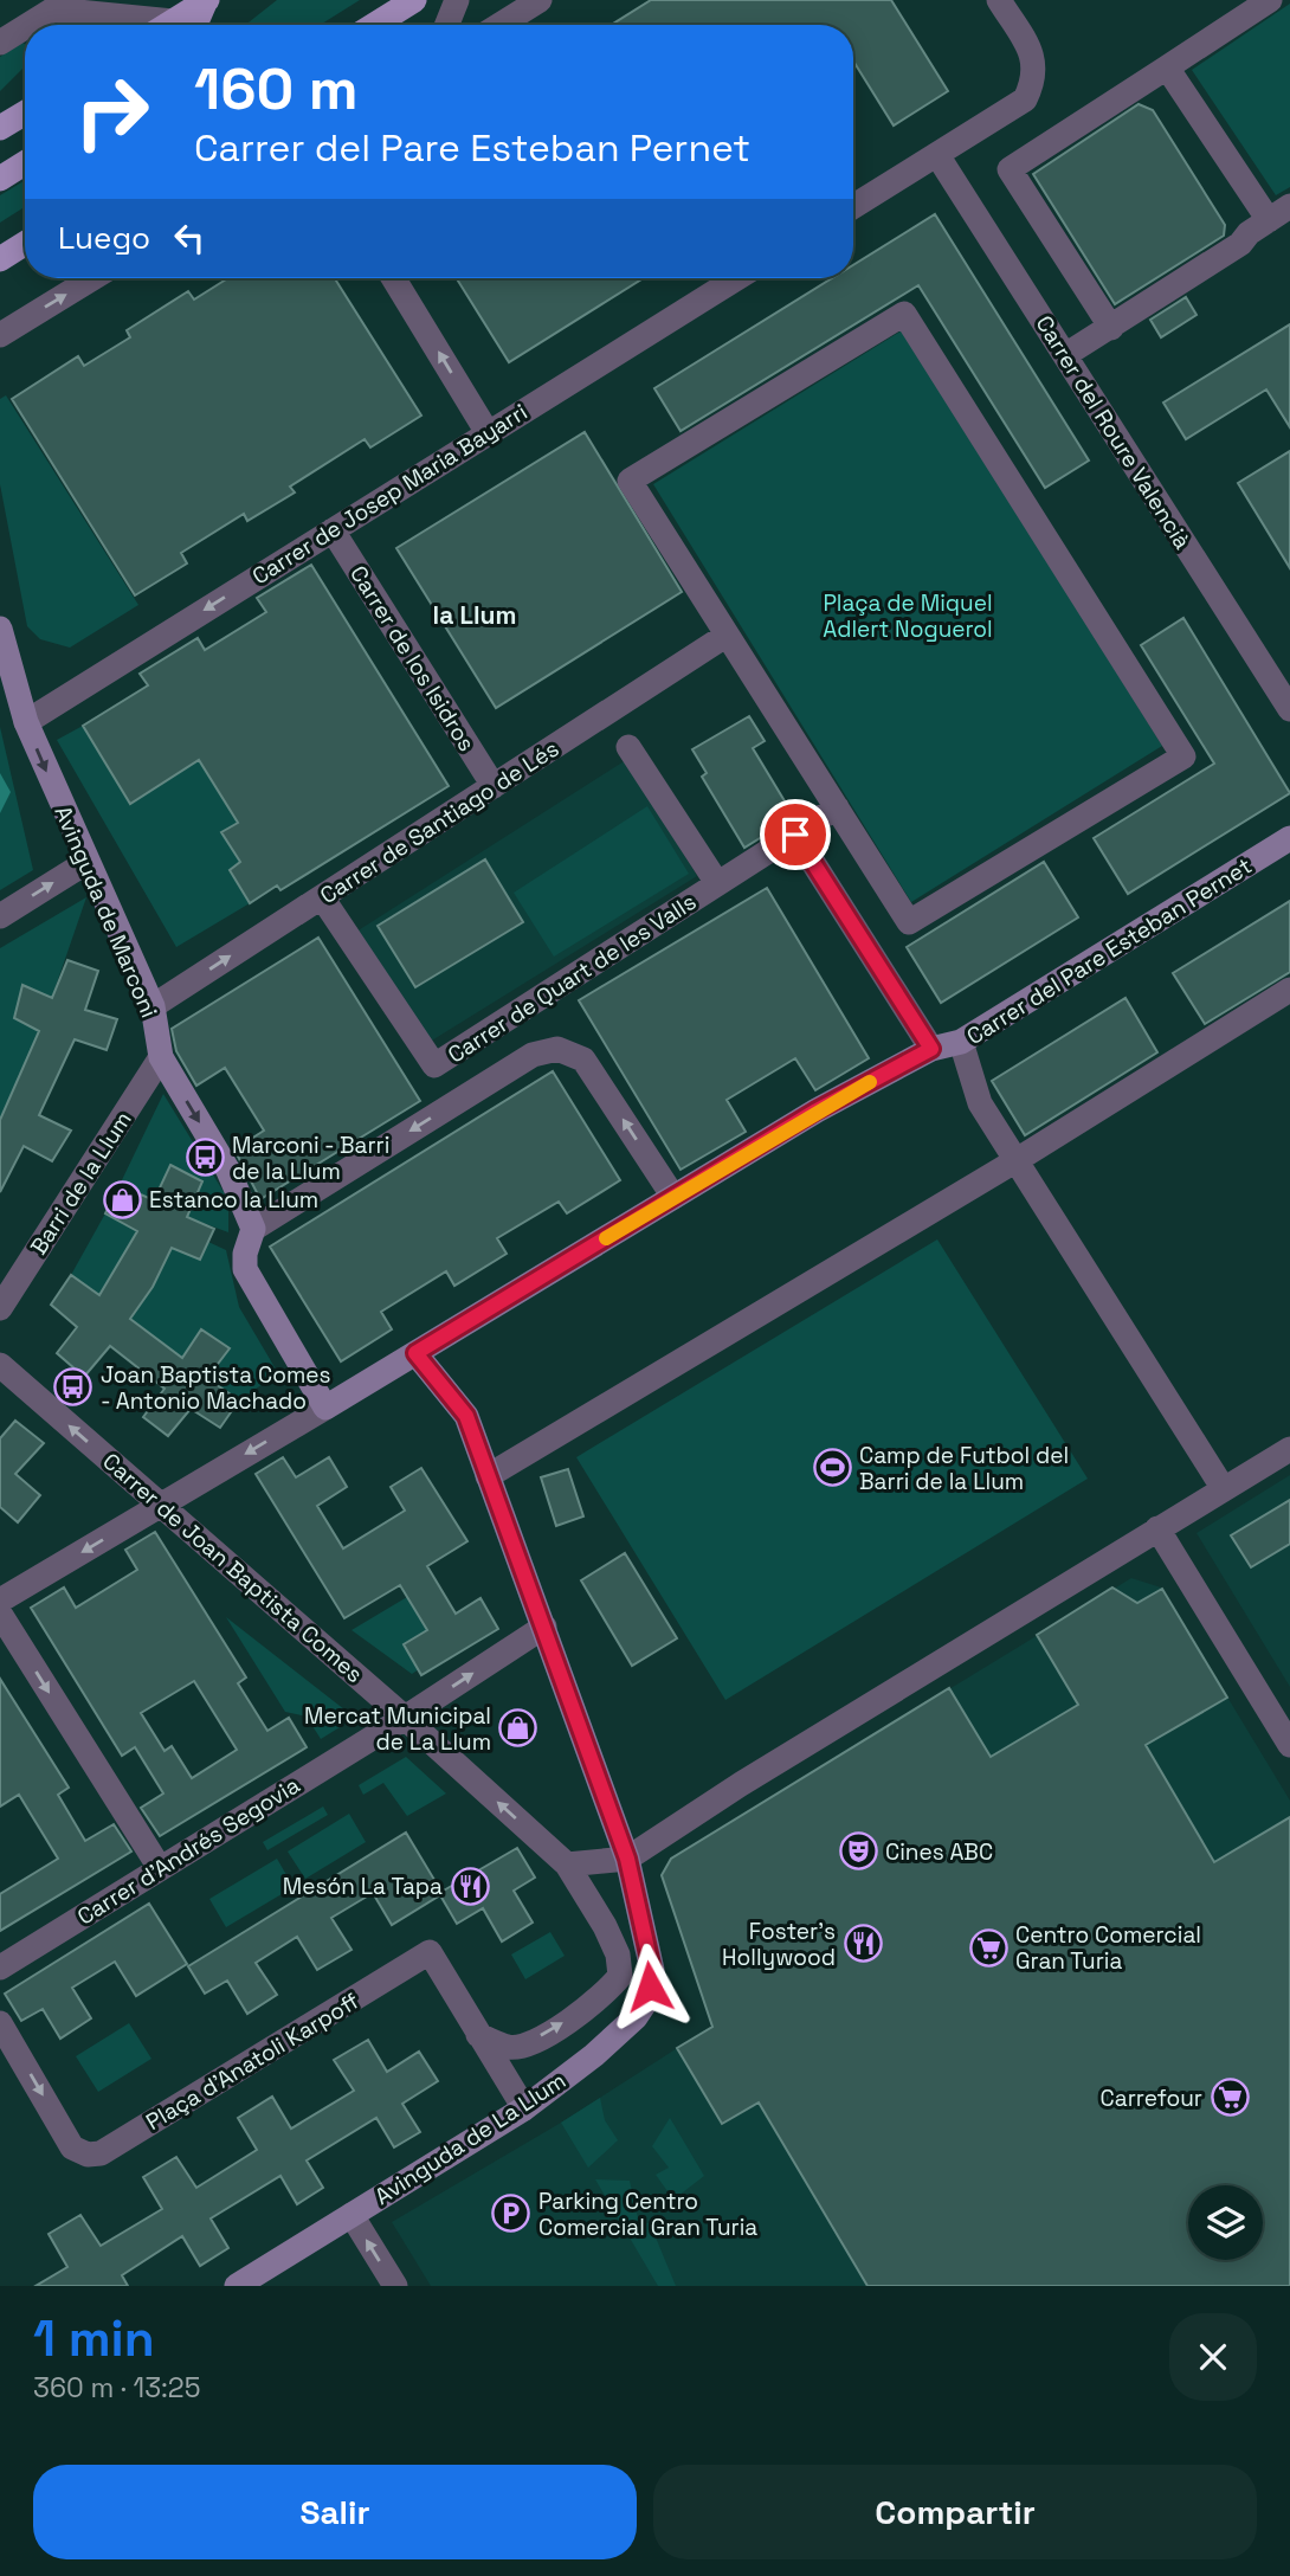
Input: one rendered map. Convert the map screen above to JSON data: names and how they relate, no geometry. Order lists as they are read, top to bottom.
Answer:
{
  "streets": {
    "street": [
      "Carrer del Roure Valencià",
      "Carrer de Josep Maria Bayarri",
      "Carrer de los Isidros",
      "Carrer de Santiago de Lés",
      "Avinguda de Marconi",
      "Carrer del Pare Esteban Pernet",
      "Carrer de Quart de les Valls",
      "Barri de la Llum",
      "Carrer de Joan Baptista Comes",
      "Carrer d'Andrés Segovia",
      "Plaça d'Anatoli Karpoff",
      "Avinguda de La Llum"
    ]
  },
  "crossings": [
    ["Carrer de Josep Maria Bayarri", "Carrer de los Isidros"],
    ["Carrer de Josep Maria Bayarri", "Avinguda de Marconi"],
    ["Carrer de los Isidros", "Carrer de Santiago de Lés"],
    ["Carrer de Santiago de Lés", "Avinguda de Marconi"],
    ["Carrer de Santiago de Lés", "Carrer de Quart de les Valls"],
    ["Avinguda de Marconi", "Carrer de Quart de les Valls"],
    ["Avinguda de Marconi", "Barri de la Llum"],
    ["Carrer del Pare Esteban Pernet", "Carrer de Quart de les Valls"],
    ["Carrer del Pare Esteban Pernet", "Avinguda de La Llum"],
    ["Carrer de Joan Baptista Comes", "Carrer d'Andrés Segovia"],
    ["Carrer de Joan Baptista Comes", "Plaça d'Anatoli Karpoff"],
    ["Carrer d'Andrés Segovia", "Avinguda de La Llum"]
  ],
  "one_way": ["Carrer de Josep Maria Bayarri", "Avinguda de Marconi"],
  "districts": ["la Llum"],
  "parks": ["Plaça de Miquel Adlert Noguerol"],
  "places": {
    "bus stop": ["Marconi - Barri de la Llum", "Joan Baptista Comes - Antonio Machado"],
    "shop": ["Estanco la Llum", "Mercat Municipal de La Llum"],
    "sports": ["Camp de Futbol del Barri de la Llum"],
    "theatre": ["Cines ABC"],
    "restaurant": ["Mesón La Tapa", "Foster's Hollywood"],
    "supermarket": ["Centro Comercial Gran Turia", "Carrefour"],
    "parking": ["Parking Centro Comercial Gran Turia"]
  },
  "page": {
    "turn": ["160 m", "Carrer del Pare Esteban Pernet"],
    "then": "Luego",
    "heading": ["1 min", "360 m · 13:25"],
    "buttons": ["Salir", "Compartir"]
  }
}
